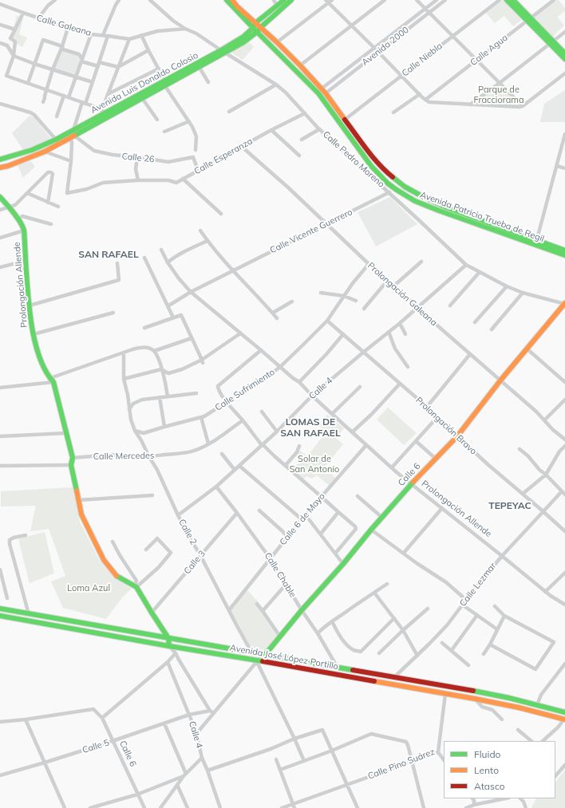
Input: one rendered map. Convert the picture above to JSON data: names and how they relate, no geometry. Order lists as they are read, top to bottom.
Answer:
{
  "streets": {
    "main road": [
      "Avenida Luis Donaldo Colosio",
      "Avenida Patricio Trueba de Regil",
      "Prolongación Allende",
      "Calle 6",
      "Avenida José López Portillo"
    ],
    "street": [
      "Calle Galeana",
      "Avenida 2000",
      "Calle Agua",
      "Calle Niebla",
      "Calle Esperanza",
      "Calle 26",
      "Calle Pedro Moreno",
      "Calle Vicente Guerrero",
      "Prolongación Galeana",
      "Calle 4",
      "Calle Sufrimiento",
      "Prolongación Bravo",
      "Calle Mercedes",
      "Calle 6 de Mayo",
      "Calle 2",
      "Calle 3",
      "Calle Chable",
      "Calle Lezmar",
      "Calle 5",
      "Calle Pino Suárez"
    ]
  },
  "crossings": [
    ["Calle Galeana", "Calle Pedro Moreno"],
    ["Avenida 2000", "Avenida Patricio Trueba de Regil"],
    ["Calle Niebla", "Avenida Patricio Trueba de Regil"],
    ["Avenida Luis Donaldo Colosio", "Calle Pedro Moreno"],
    ["Avenida Luis Donaldo Colosio", "Avenida Patricio Trueba de Regil"],
    ["Calle Esperanza", "Calle 26"],
    ["Calle Esperanza", "Calle Pedro Moreno"],
    ["Calle Esperanza", "Prolongación Galeana"],
    ["Calle Pedro Moreno", "Calle Vicente Guerrero"],
    ["Calle Pedro Moreno", "Calle 4"],
    ["Calle Pedro Moreno", "Calle 6"],
    ["Calle Vicente Guerrero", "Prolongación Allende"],
    ["Calle Vicente Guerrero", "Prolongación Galeana"],
    ["Prolongación Allende", "Calle 4"],
    ["Prolongación Allende", "Calle Sufrimiento"],
    ["Prolongación Allende", "Calle Mercedes"],
    ["Prolongación Allende", "Calle 6"],
    ["Prolongación Allende", "Calle 6 de Mayo"],
    ["Prolongación Allende", "Calle 3"],
    ["Prolongación Allende", "Calle Lezmar"],
    ["Prolongación Allende", "Avenida José López Portillo"],
    ["Prolongación Galeana", "Calle 4"],
    ["Prolongación Galeana", "Calle Sufrimiento"],
    ["Prolongación Galeana", "Calle 6"],
    ["Calle 4", "Prolongación Bravo"],
    ["Calle 4", "Calle 2"],
    ["Calle 4", "Calle Chable"],
    ["Calle 4", "Calle 5"],
    ["Calle Sufrimiento", "Prolongación Bravo"],
    ["Calle Sufrimiento", "Calle 2"],
    ["Prolongación Bravo", "Calle 6"],
    ["Prolongación Bravo", "Calle Lezmar"],
    ["Calle Mercedes", "Calle 2"],
    ["Calle 6", "Calle Chable"],
    ["Calle 6", "Avenida José López Portillo"],
    ["Calle 6", "Calle 5"],
    ["Calle 6 de Mayo", "Calle 2"],
    ["Calle 6 de Mayo", "Calle Chable"],
    ["Calle 2", "Calle 3"],
    ["Calle 2", "Avenida José López Portillo"],
    ["Calle 3", "Calle Chable"],
    ["Calle Chable", "Avenida José López Portillo"],
    ["Calle Lezmar", "Avenida José López Portillo"],
    ["Avenida José López Portillo", "Calle Pino Suárez"]
  ],
  "districts": ["SAN RAFAEL", "LOMAS DE SAN RAFAEL", "TEPEYAC"],
  "parks": ["Parque de Fracciorama", "Solar de San Antonio", "Loma Azul"],
  "legend": ["Fluido", "Lento", "Atasco"]
}
